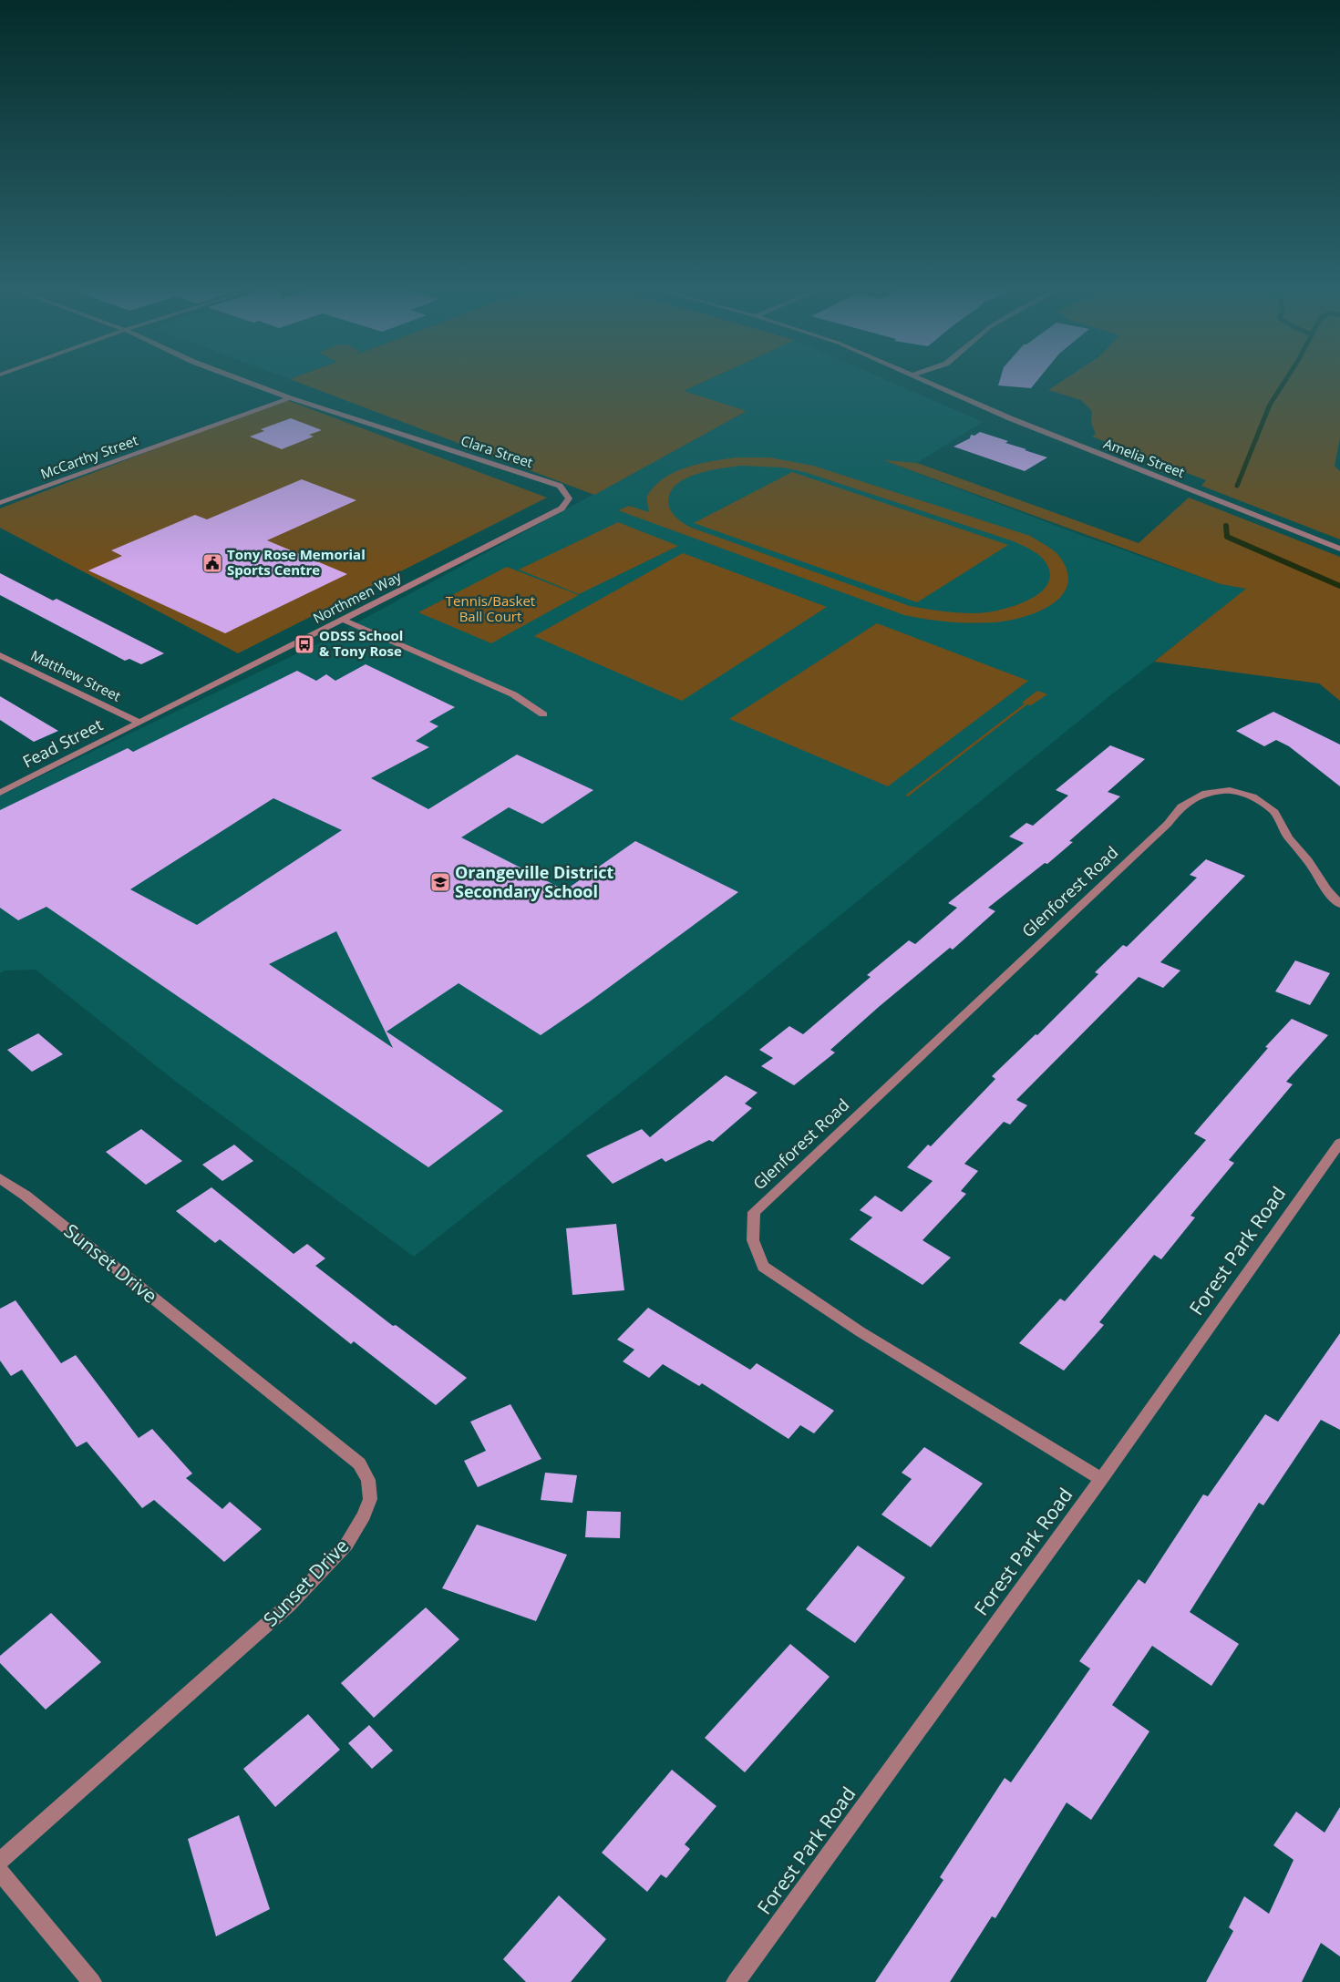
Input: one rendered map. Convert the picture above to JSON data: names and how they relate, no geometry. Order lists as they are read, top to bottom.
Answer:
{
  "streets": {
    "street": [
      "Clara Street",
      "McCarthy Street",
      "Amelia Street",
      "Northmen Way",
      "Matthew Street",
      "Fead Street",
      "Glenforest Road",
      "Forest Park Road",
      "Sunset Drive"
    ]
  },
  "crossings": [
    ["Clara Street", "McCarthy Street"],
    ["Clara Street", "Northmen Way"],
    ["Northmen Way", "Matthew Street"],
    ["Northmen Way", "Fead Street"],
    ["Matthew Street", "Fead Street"],
    ["Glenforest Road", "Forest Park Road"]
  ],
  "parks": ["Tennis/Basket Ball Court"],
  "places": {
    "public building": ["Tony Rose Memorial Sports Centre"],
    "bus stop": ["ODSS School & Tony Rose"],
    "school or university": ["Orangeville District Secondary School"]
  }
}
